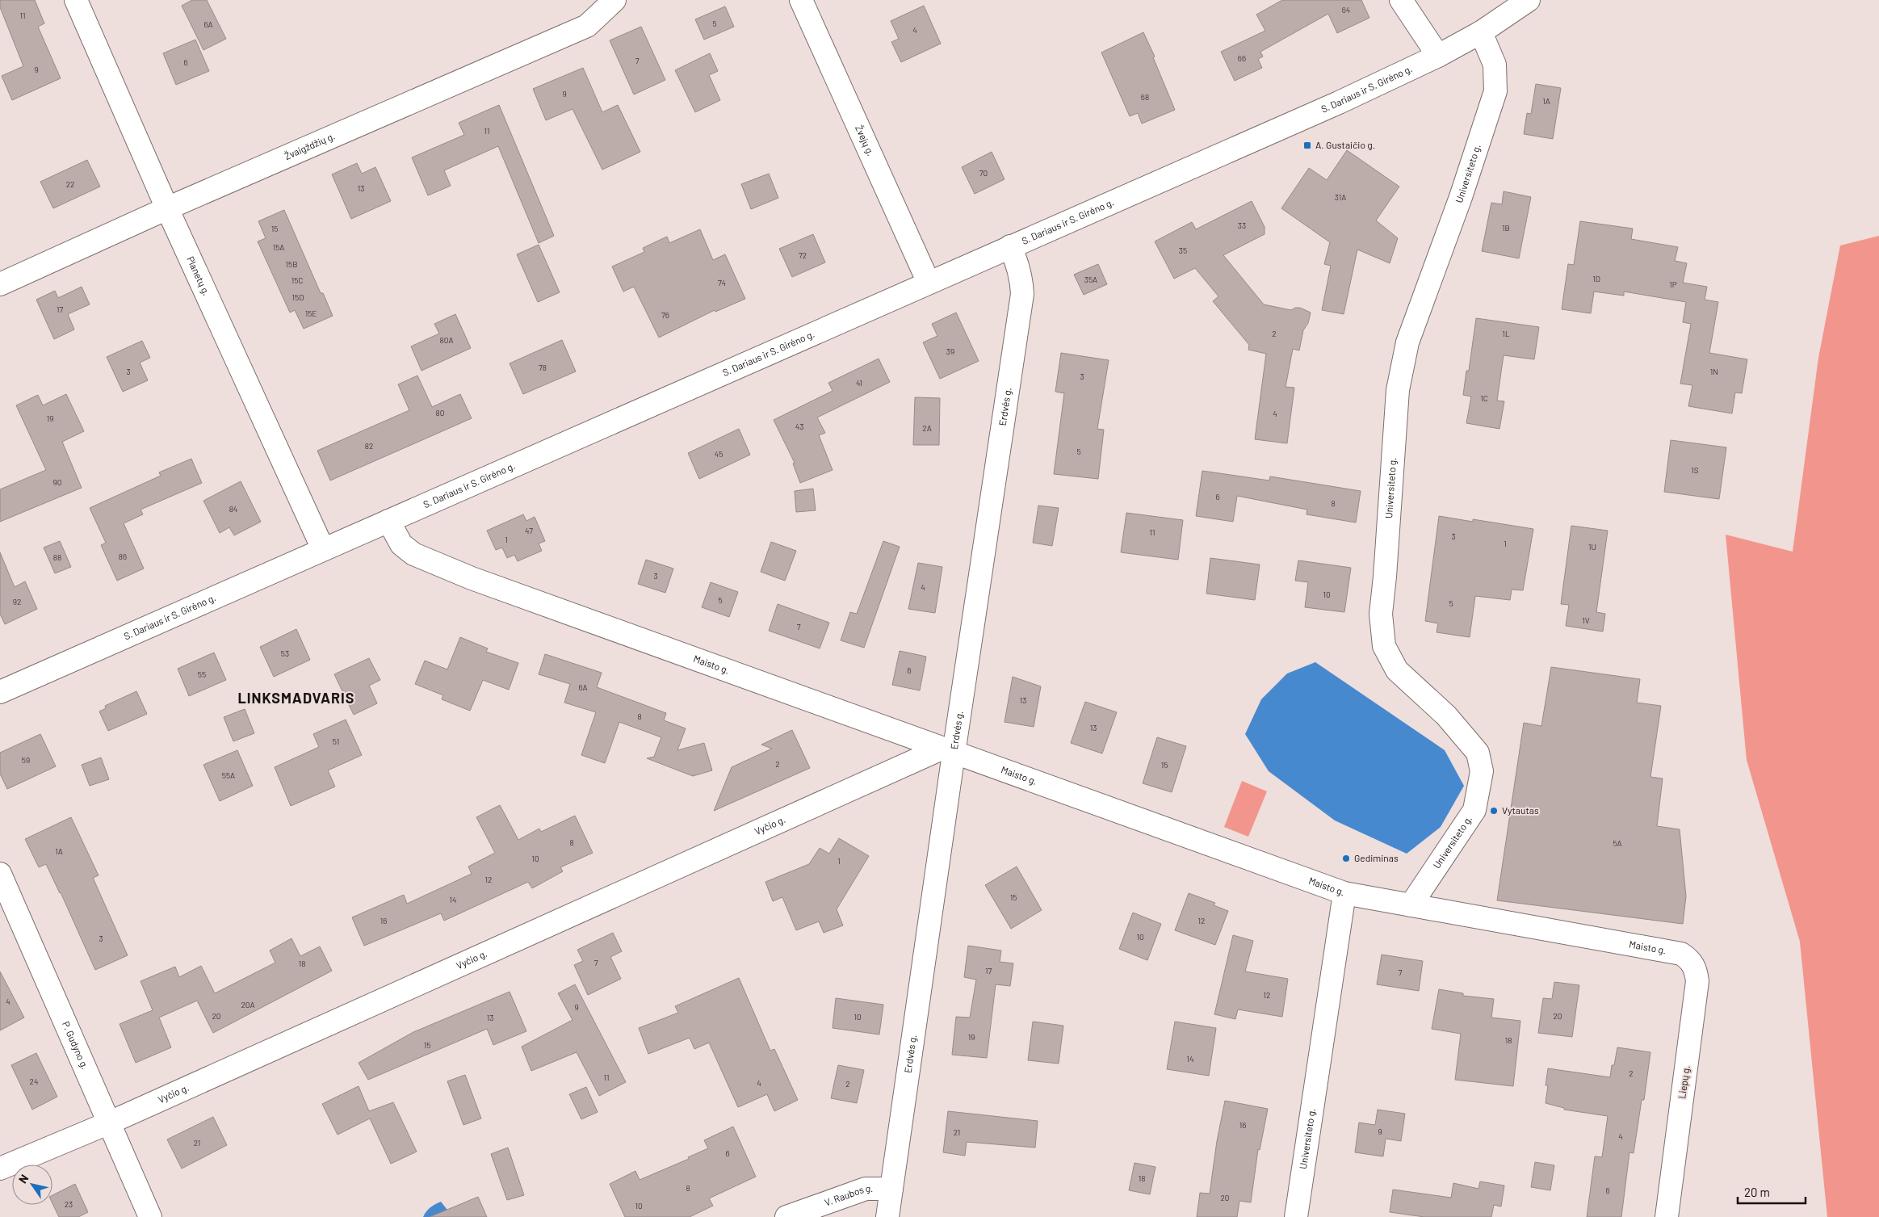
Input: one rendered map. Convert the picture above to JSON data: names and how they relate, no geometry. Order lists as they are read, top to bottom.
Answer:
{
  "streets": {
    "street": [
      "S. Dariaus ir S. Girėno g.",
      "Žvejų g.",
      "Žvaigždžių g.",
      "Universiteto g.",
      "Planetų g.",
      "Erdvės g.",
      "Maisto g.",
      "Vyčio g.",
      "P. Gudyno g.",
      "Liepų g.",
      "V. Raubos g."
    ]
  },
  "crossings": [
    ["S. Dariaus ir S. Girėno g.", "Žvejų g."],
    ["S. Dariaus ir S. Girėno g.", "Universiteto g."],
    ["S. Dariaus ir S. Girėno g.", "Planetų g."],
    ["S. Dariaus ir S. Girėno g.", "Erdvės g."],
    ["S. Dariaus ir S. Girėno g.", "Maisto g."],
    ["Žvaigždžių g.", "Planetų g."],
    ["Universiteto g.", "Maisto g."],
    ["Erdvės g.", "Maisto g."],
    ["Erdvės g.", "Vyčio g."],
    ["Erdvės g.", "V. Raubos g."],
    ["Maisto g.", "Vyčio g."],
    ["Maisto g.", "Liepų g."],
    ["Vyčio g.", "P. Gudyno g."]
  ],
  "districts": ["LINKSMADVARIS"],
  "places": {
    "transit": ["A. Gustaičio g."],
    "other": ["Vytautas", "Gediminas"]
  },
  "house_numbers": [
    "64",
    "11",
    "5",
    "6A",
    "4",
    "66",
    "7",
    "6",
    "9",
    "9",
    "68",
    "1A",
    "11",
    "70",
    "22",
    "13",
    "31A",
    "33",
    "1B",
    "15",
    "15A",
    "35",
    "72",
    "15B",
    "1D",
    "35A",
    "15C",
    "74",
    "1P",
    "15D",
    "17",
    "15E",
    "76",
    "2",
    "1L",
    "80A",
    "39",
    "78",
    "3",
    "1N",
    "3",
    "41",
    "1C",
    "80",
    "4",
    "19",
    "43",
    "2A",
    "82",
    "5",
    "45",
    "1S",
    "90",
    "6",
    "8",
    "84",
    "47",
    "11",
    "3",
    "1",
    "1",
    "1U",
    "86",
    "88",
    "3",
    "4",
    "10",
    "5",
    "92",
    "5",
    "1V",
    "7",
    "53",
    "6",
    "55",
    "6A",
    "13",
    "8",
    "13",
    "51",
    "59",
    "2",
    "15",
    "55A",
    "8",
    "5A",
    "1A",
    "10",
    "1",
    "12",
    "15",
    "14",
    "16",
    "12",
    "10",
    "3",
    "7",
    "18",
    "17",
    "7",
    "12",
    "4",
    "20A",
    "9",
    "20",
    "20",
    "10",
    "13",
    "19",
    "18",
    "15",
    "14",
    "2",
    "11",
    "24",
    "4",
    "2",
    "16",
    "9",
    "21",
    "4",
    "21",
    "6",
    "18",
    "8",
    "6",
    "20",
    "23",
    "10"
  ],
  "scale_bar": "20 m",
  "north": "top left"
}
